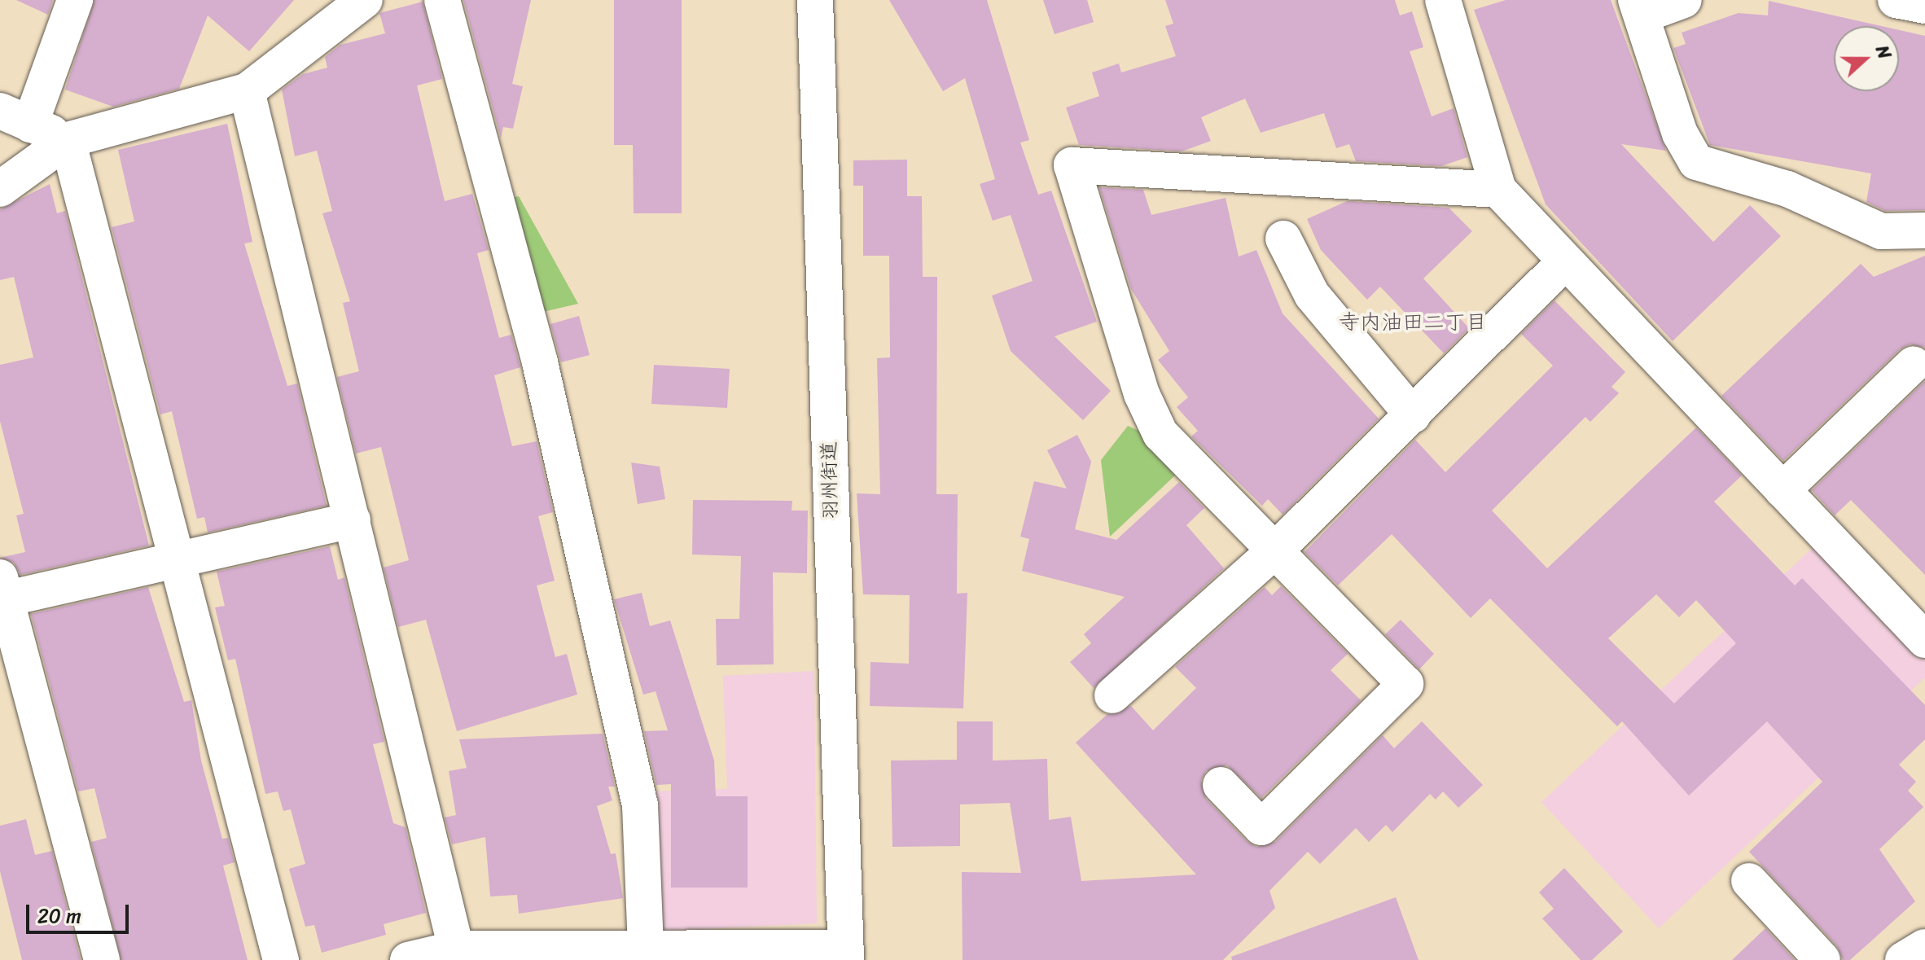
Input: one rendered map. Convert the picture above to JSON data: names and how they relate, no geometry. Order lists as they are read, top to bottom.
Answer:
{
  "streets": {
    "street": ["羽州街道"]
  },
  "districts": ["寺内油田二丁目"],
  "scale_bar": "20 m",
  "north": "right"
}
